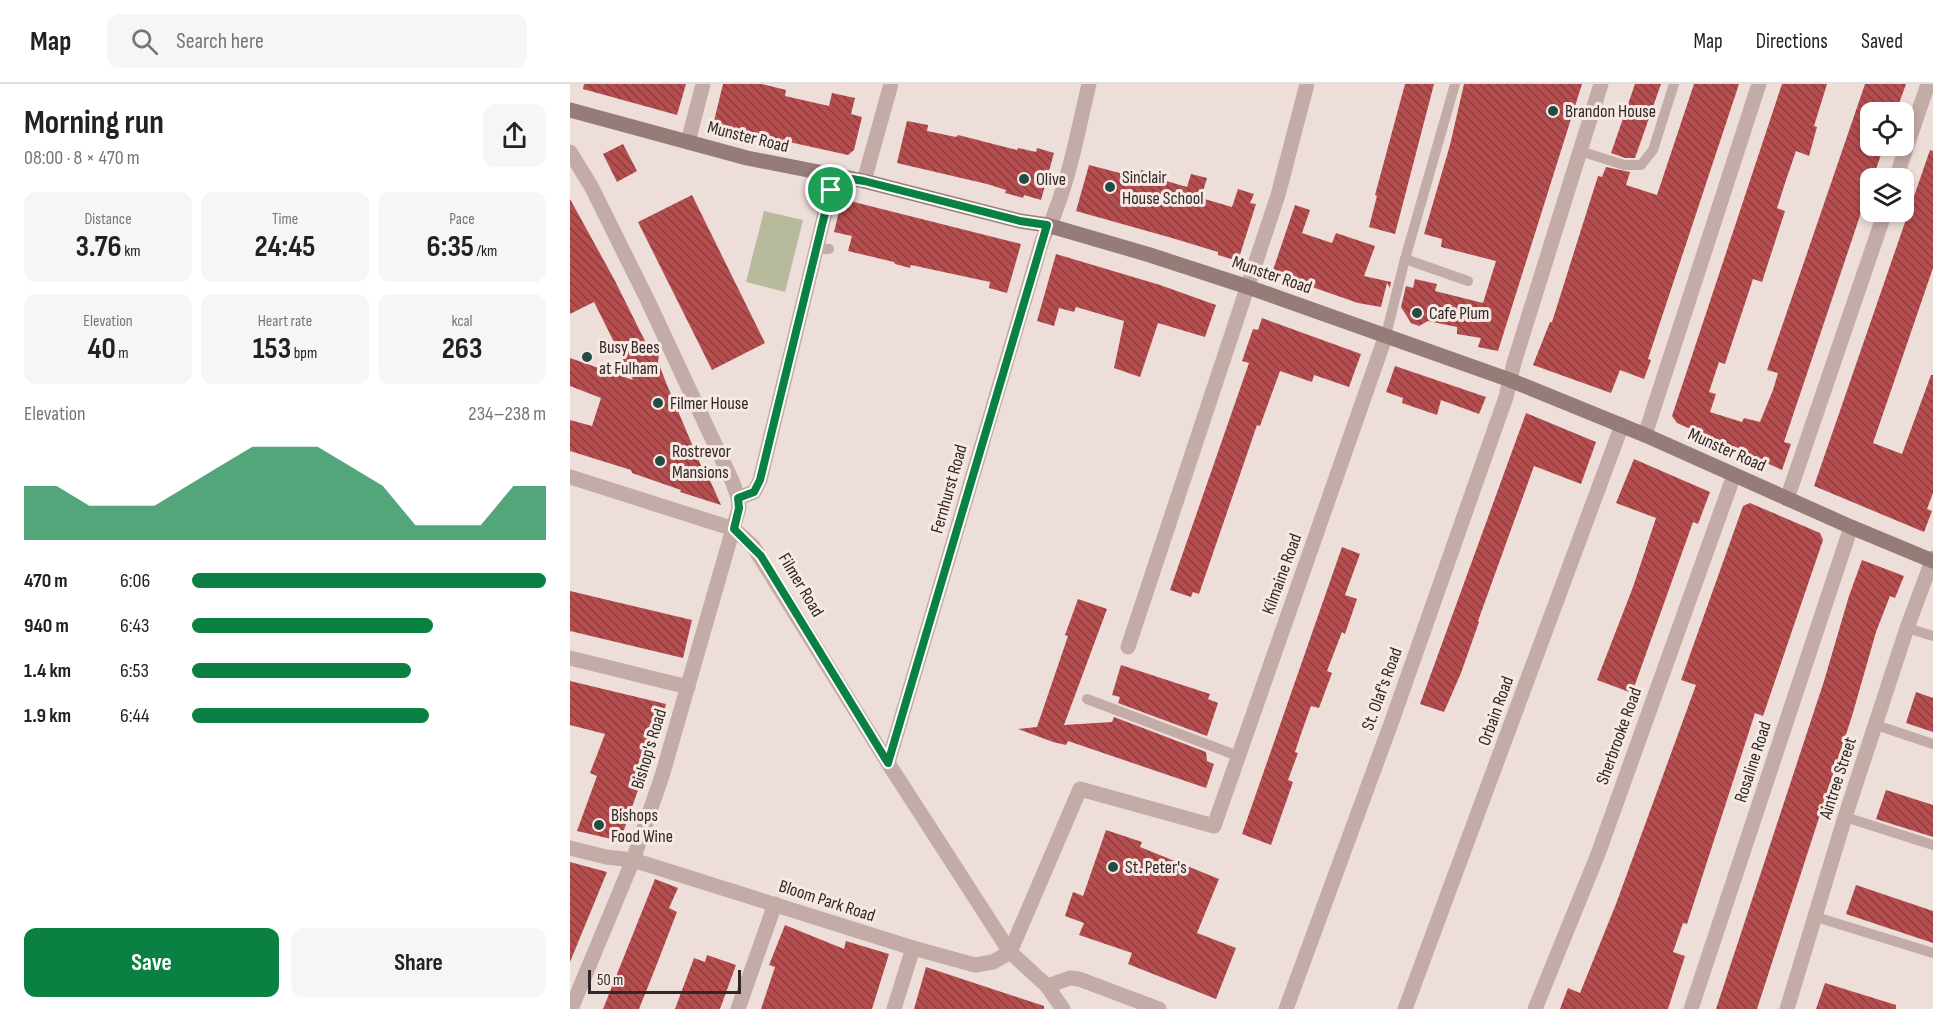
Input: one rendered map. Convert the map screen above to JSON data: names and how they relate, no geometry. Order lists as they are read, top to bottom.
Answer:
{
  "streets": {
    "street": [
      "Munster Road",
      "Fernhurst Road",
      "Kilmaine Road",
      "Filmer Road",
      "St. Olaf's Road",
      "Orbain Road",
      "Sherbrooke Road",
      "Bishop's Road",
      "Rosaline Road",
      "Aintree Street",
      "Bloom Park Road"
    ]
  },
  "crossings": [
    ["Munster Road", "Fernhurst Road"],
    ["Munster Road", "Kilmaine Road"],
    ["Munster Road", "St. Olaf's Road"],
    ["Munster Road", "Orbain Road"],
    ["Munster Road", "Sherbrooke Road"],
    ["Munster Road", "Rosaline Road"],
    ["Munster Road", "Aintree Street"],
    ["Fernhurst Road", "Filmer Road"],
    ["Kilmaine Road", "Filmer Road"],
    ["Kilmaine Road", "Bloom Park Road"],
    ["Filmer Road", "Bishop's Road"],
    ["Filmer Road", "Bloom Park Road"],
    ["Bishop's Road", "Bloom Park Road"]
  ],
  "places": [
    "Brandon House",
    "Olive",
    "Sinclair House School",
    "Cafe Plum",
    "Busy Bees at Fulham",
    "Filmer House",
    "Rostrevor Mansions",
    "Bishops Food Wine",
    "St. Peter's"
  ],
  "scale_bar": "50 m",
  "page": {
    "header": "Map",
    "search": "Search here",
    "nav": ["Map", "Directions", "Saved"],
    "heading": ["Morning run", "08:00 · 8 × 470 m"],
    "stats": [
      ["Distance", "3.76 km"],
      ["Time", "24:45"],
      ["Pace", "6:35 /km"],
      ["Elevation", "40 m"],
      ["Heart rate", "153 bpm"],
      ["kcal", "263"]
    ],
    "chart": ["Elevation", "234–238 m"],
    "list": [
      {
        "name": "470 m",
        "note": "6:06"
      },
      {
        "name": "940 m",
        "note": "6:43"
      },
      {
        "name": "1.4 km",
        "note": "6:53"
      },
      {
        "name": "1.9 km",
        "note": "6:44"
      }
    ],
    "buttons": ["Save", "Share"],
    "scale": "50 m"
  }
}
